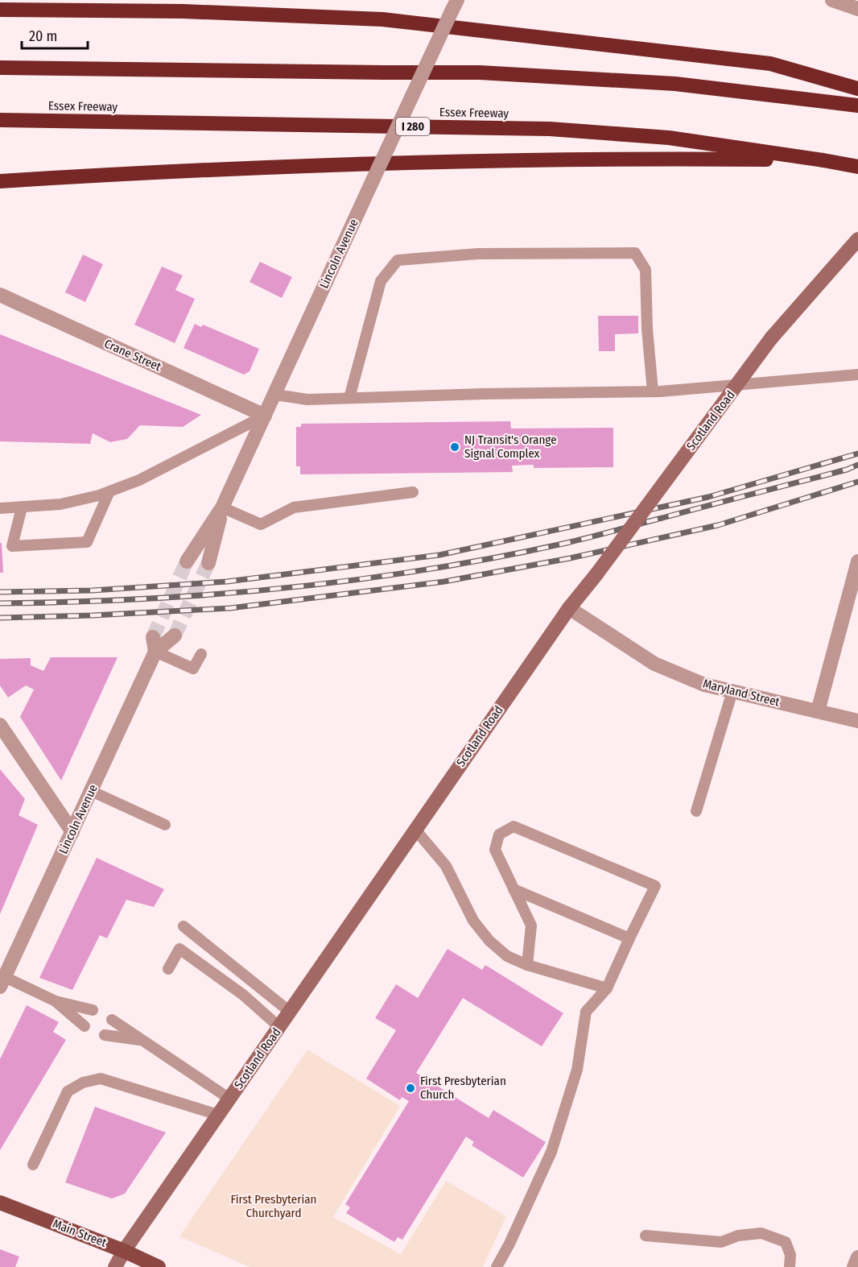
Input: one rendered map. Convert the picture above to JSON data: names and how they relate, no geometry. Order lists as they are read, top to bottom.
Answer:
{
  "streets": {
    "highway": ["Essex Freeway", "I 280"],
    "main road": ["Scotland Road", "Main Street"],
    "street": ["Lincoln Avenue", "Crane Street", "Maryland Street"]
  },
  "crossings": [
    ["Lincoln Avenue", "Crane Street"],
    ["Scotland Road", "Maryland Street"],
    ["Scotland Road", "Main Street"]
  ],
  "parks": ["First Presbyterian Churchyard"],
  "places": ["NJ Transit's Orange Signal Complex", "First Presbyterian Church"],
  "scale_bar": "20 m"
}
